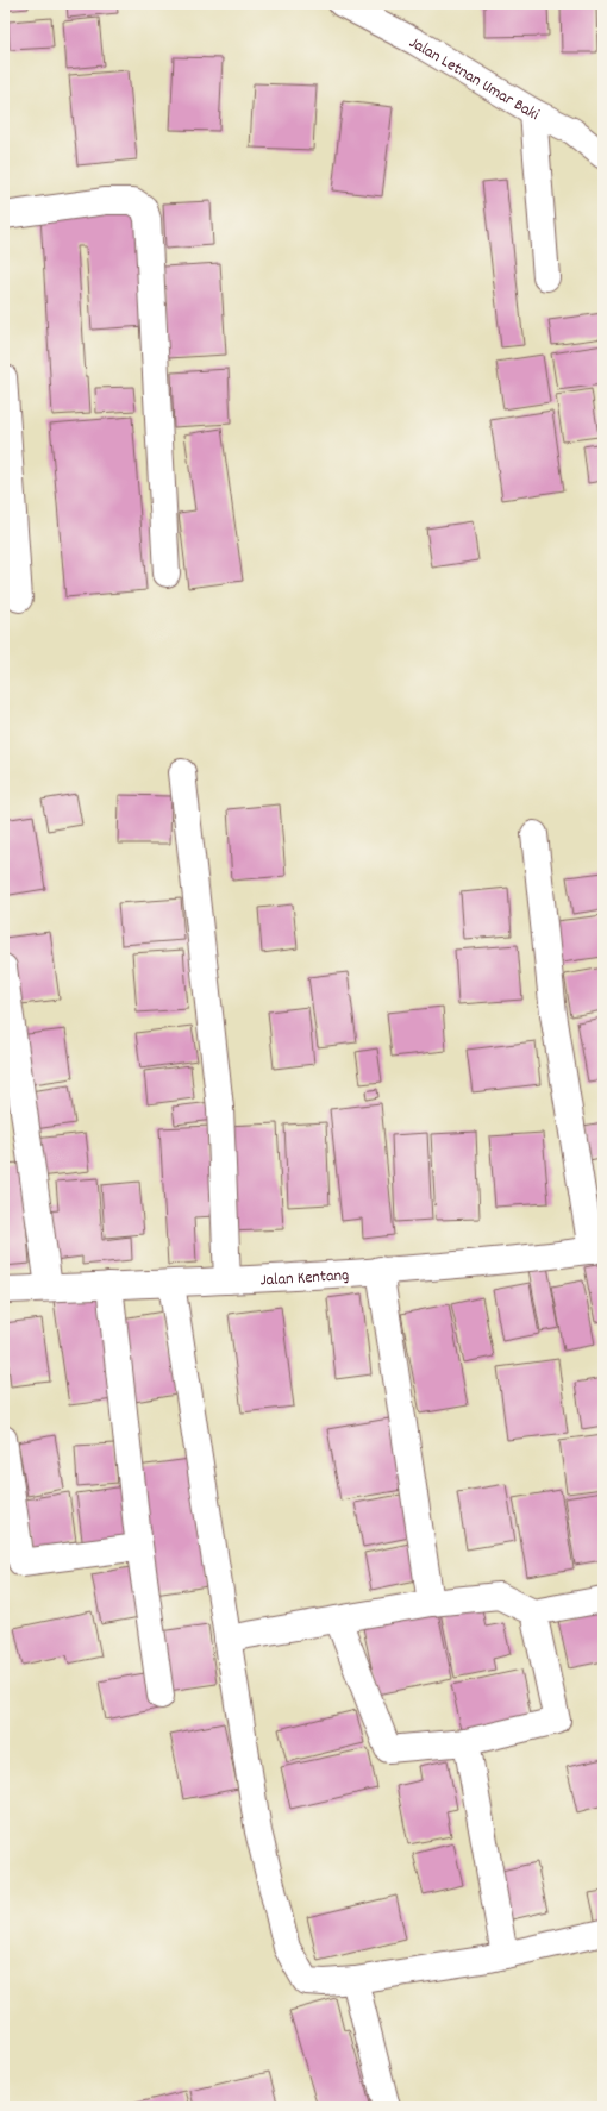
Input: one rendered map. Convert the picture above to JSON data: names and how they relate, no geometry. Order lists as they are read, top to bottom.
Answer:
{
  "streets": {
    "street": ["Jalan Letnan Umar Baki", "Jalan Kentang"]
  }
}
